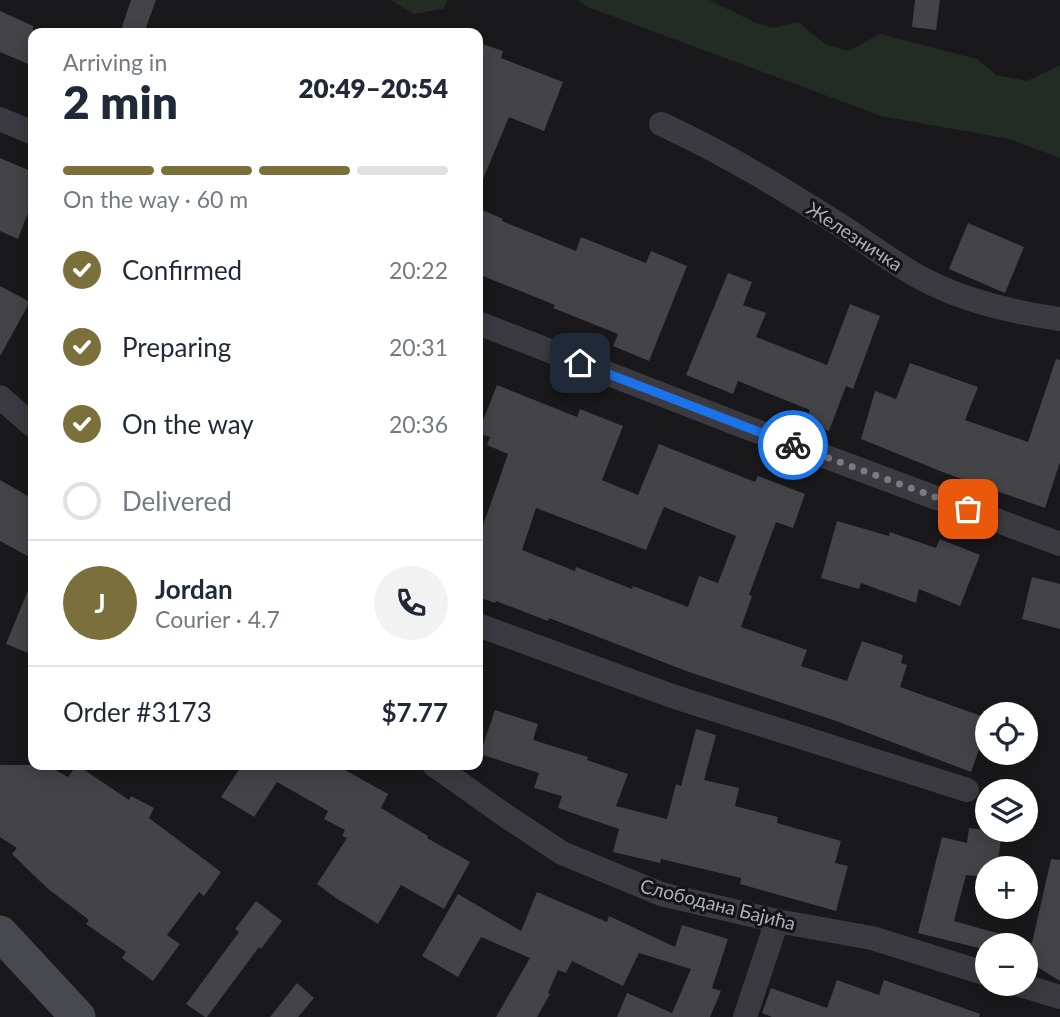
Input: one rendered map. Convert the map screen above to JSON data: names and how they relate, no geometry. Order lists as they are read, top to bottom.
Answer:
{
  "streets": {
    "street": ["Железничка", "Слободана Бајића"]
  },
  "page": {
    "heading": ["2 min", "Arriving in", "20:49–20:54"],
    "panel": [
      "Jordan",
      "Courier · 4.7",
      "Order #3173",
      "$7.77"
    ],
    "bar": "On the way · 60 m",
    "list": [
      ["Confirmed", "20:22"],
      ["Preparing", "20:31"],
      ["On the way", "20:36"],
      "Delivered"
    ],
    "round": "J",
    "map_buttons": ["+", "−"]
  }
}
